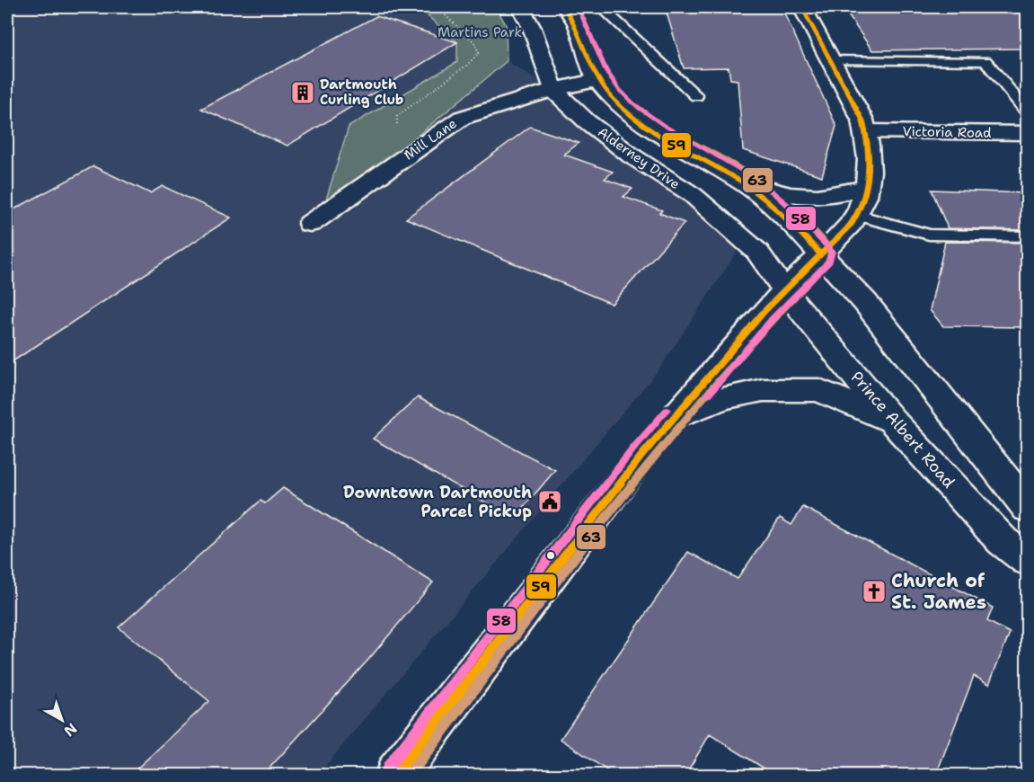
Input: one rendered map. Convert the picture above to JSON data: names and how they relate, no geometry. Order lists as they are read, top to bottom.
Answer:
{
  "streets": {
    "main road": [
      "Victoria Road",
      "Mill Lane",
      "Alderney Drive",
      "Prince Albert Road"
    ]
  },
  "crossings": [
    ["Mill Lane", "Alderney Drive"],
    ["Alderney Drive", "Prince Albert Road"]
  ],
  "parks": ["Martins Park"],
  "places": {
    "building": ["Dartmouth Curling Club"],
    "public building": ["Downtown Dartmouth Parcel Pickup"],
    "church": ["Church of St. James"]
  },
  "lines": ["transit line 59", "transit line 63", "transit line 58"],
  "north": "bottom right"
}
